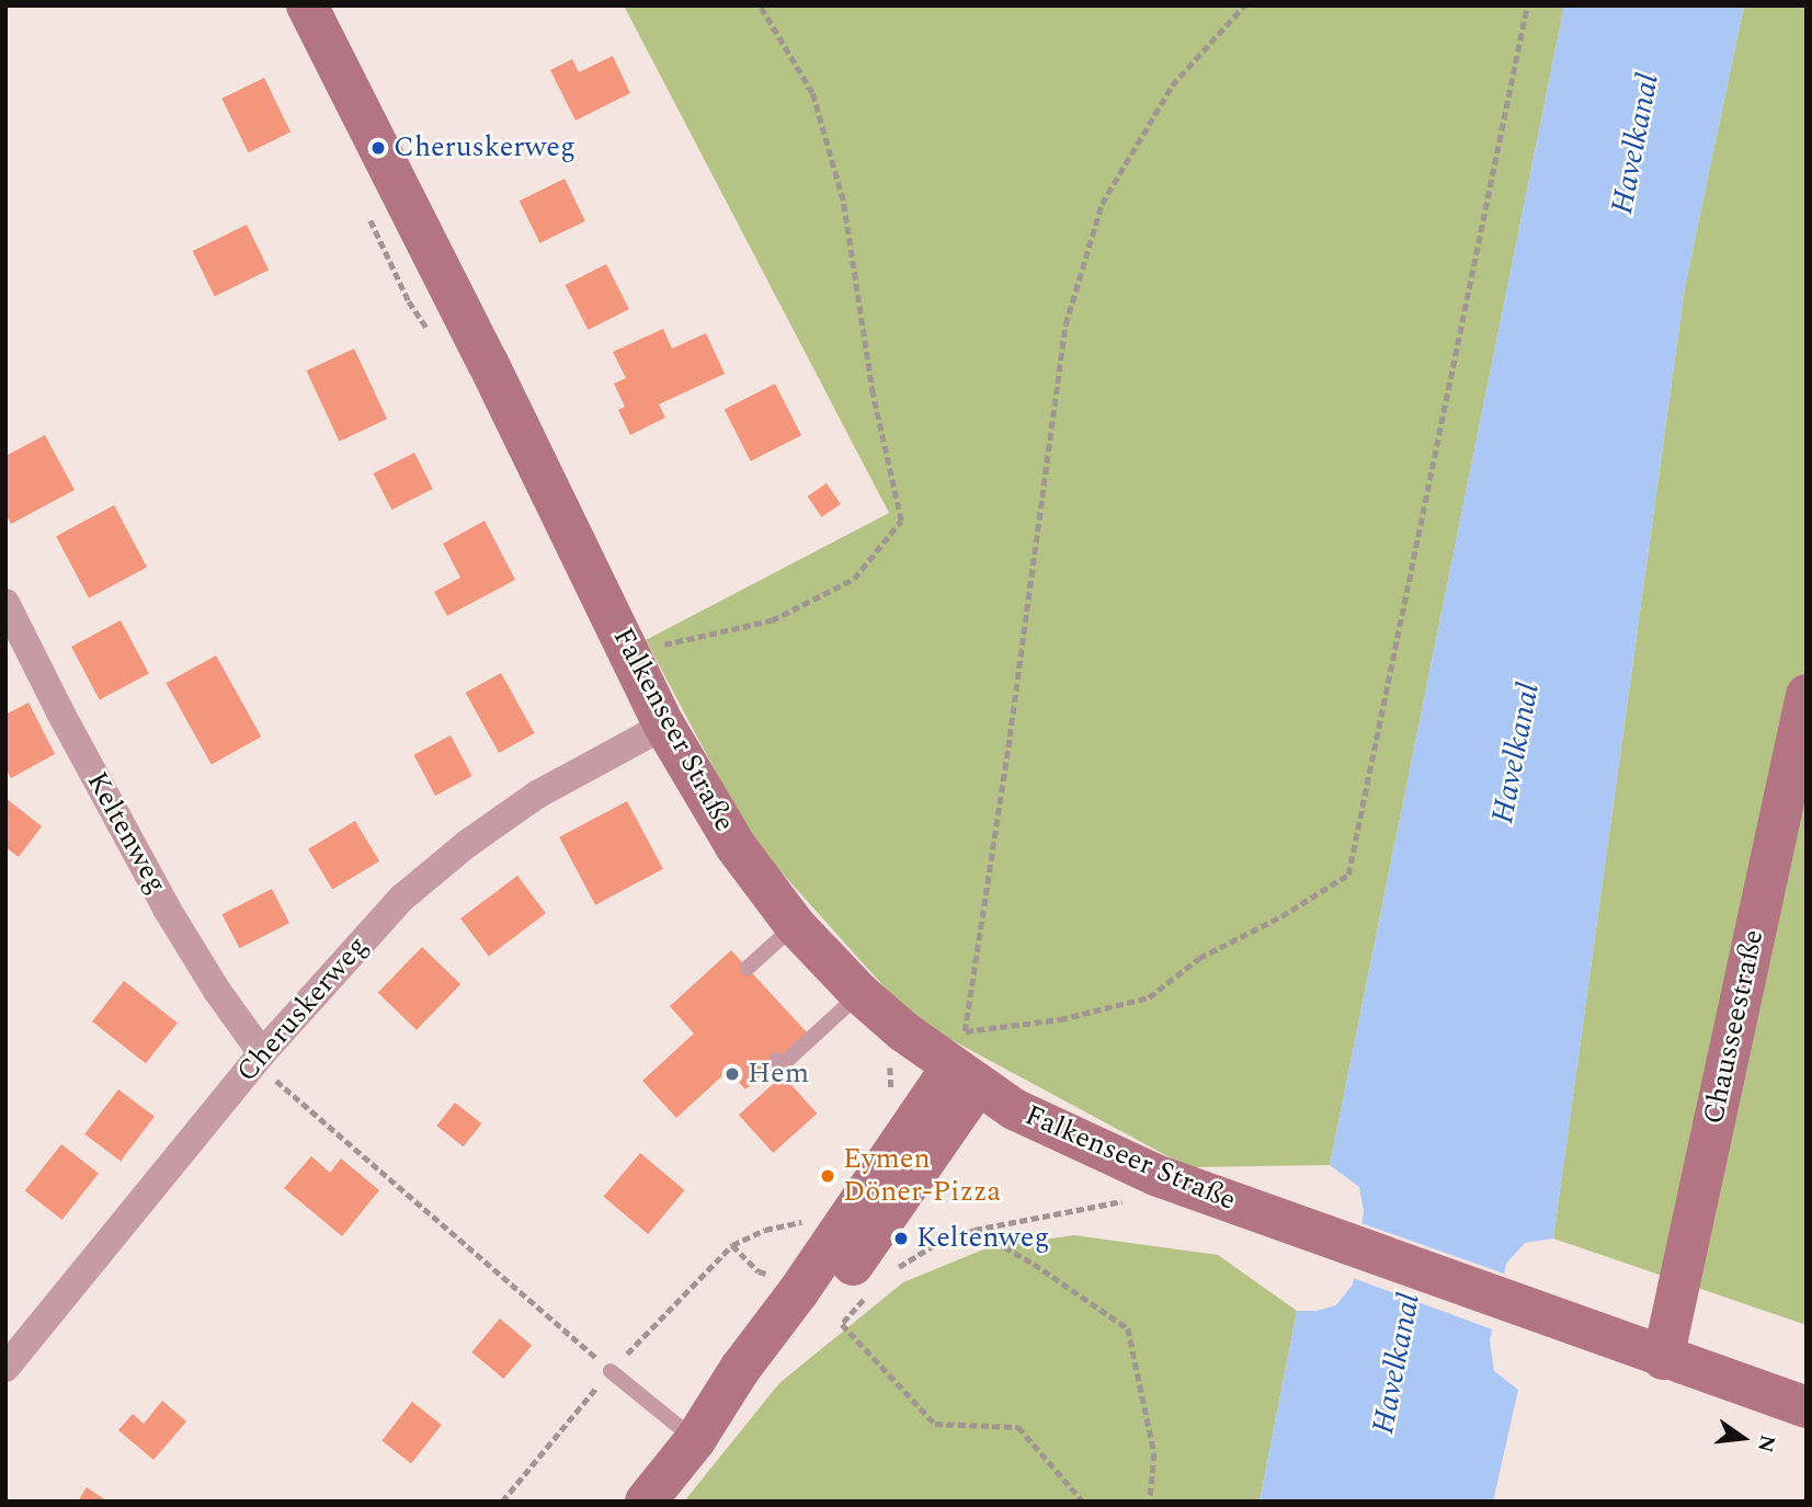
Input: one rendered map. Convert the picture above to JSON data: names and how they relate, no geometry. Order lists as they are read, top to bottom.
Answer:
{
  "streets": {
    "main road": ["Falkenseer Straße", "Chausseestraße"],
    "street": ["Keltenweg", "Cheruskerweg"]
  },
  "crossings": [
    ["Falkenseer Straße", "Cheruskerweg"],
    ["Falkenseer Straße", "Chausseestraße"],
    ["Keltenweg", "Cheruskerweg"]
  ],
  "water": ["Havelkanal"],
  "places": [
    "Cheruskerweg",
    "Hem",
    "Eymen Döner-Pizza",
    "Keltenweg"
  ],
  "north": "right"
}
